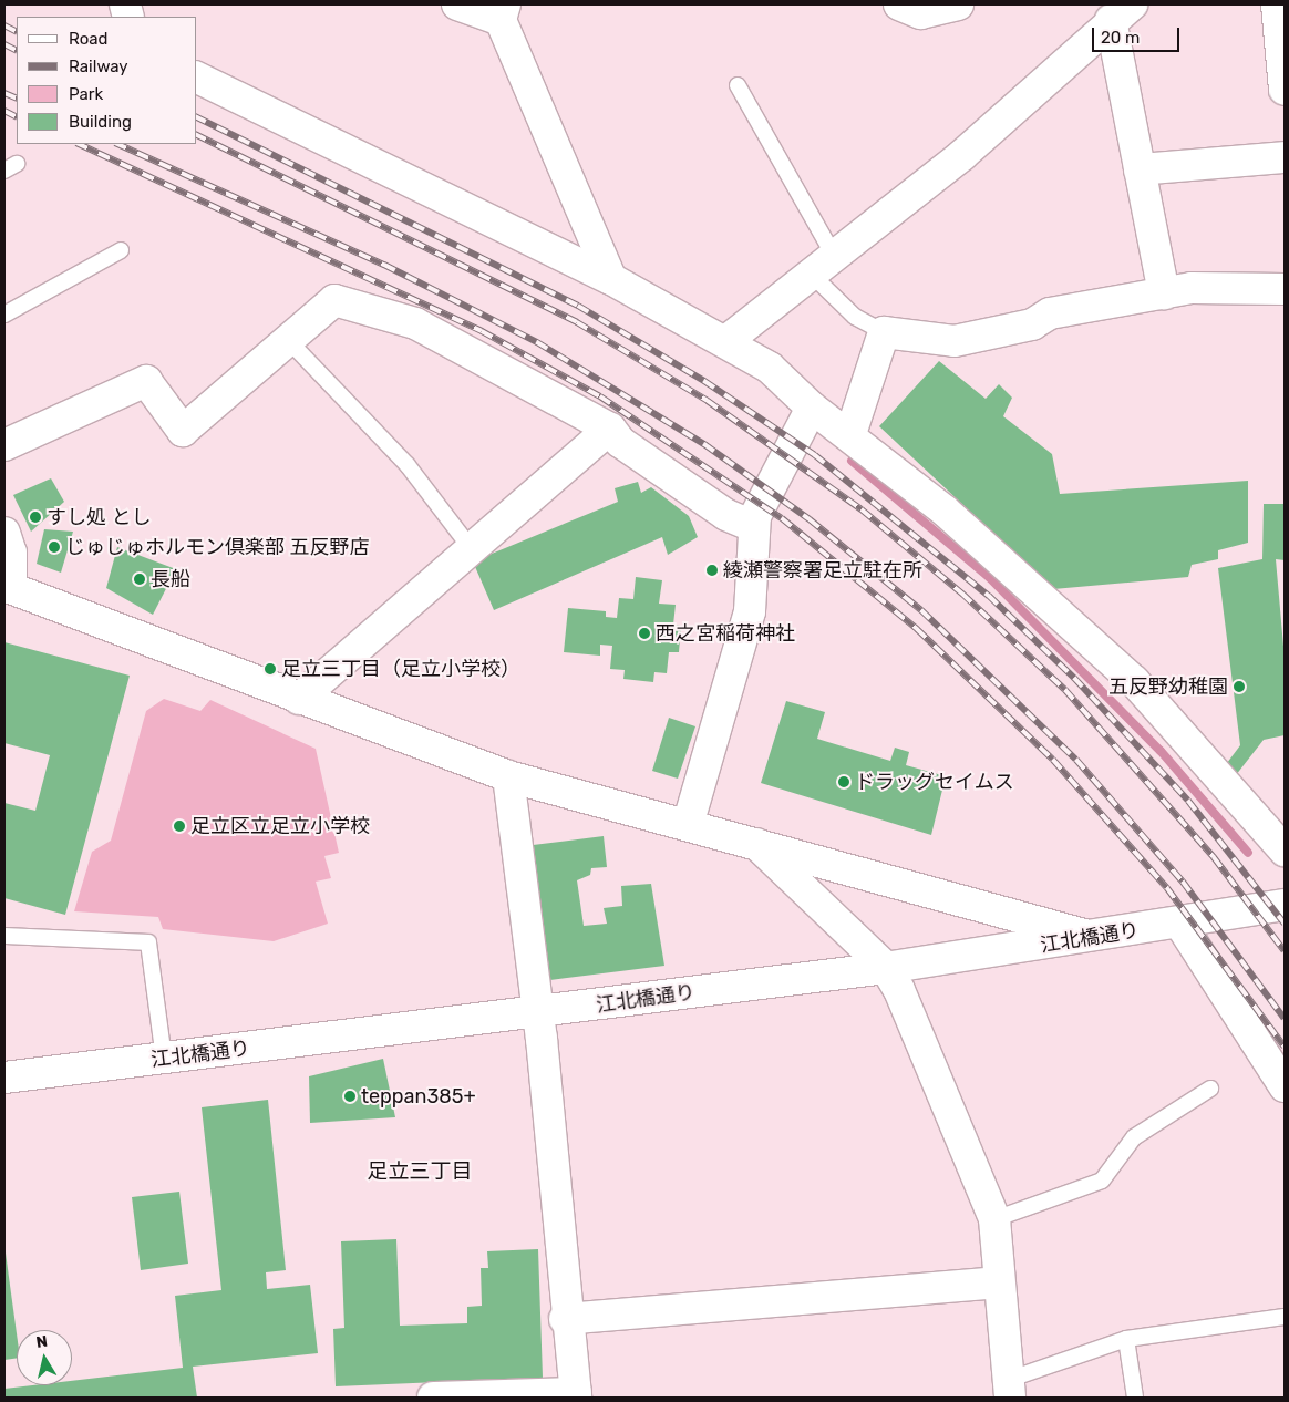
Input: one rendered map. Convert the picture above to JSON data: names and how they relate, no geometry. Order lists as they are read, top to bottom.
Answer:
{
  "streets": {
    "street": ["江北橋通り"]
  },
  "districts": ["足立三丁目"],
  "places": [
    "すし処 とし",
    "じゅじゅホルモン倶楽部 五反野店",
    "綾瀬警察署足立駐在所",
    "長船",
    "西之宮稲荷神社",
    "足立三丁目（足立小学校）",
    "五反野幼稚園",
    "ドラッグセイムス",
    "足立区立足立小学校",
    "teppan385+"
  ],
  "legend": [
    "Road",
    "Railway",
    "Park",
    "Building"
  ],
  "scale_bar": "20 m",
  "north": "top"
}
